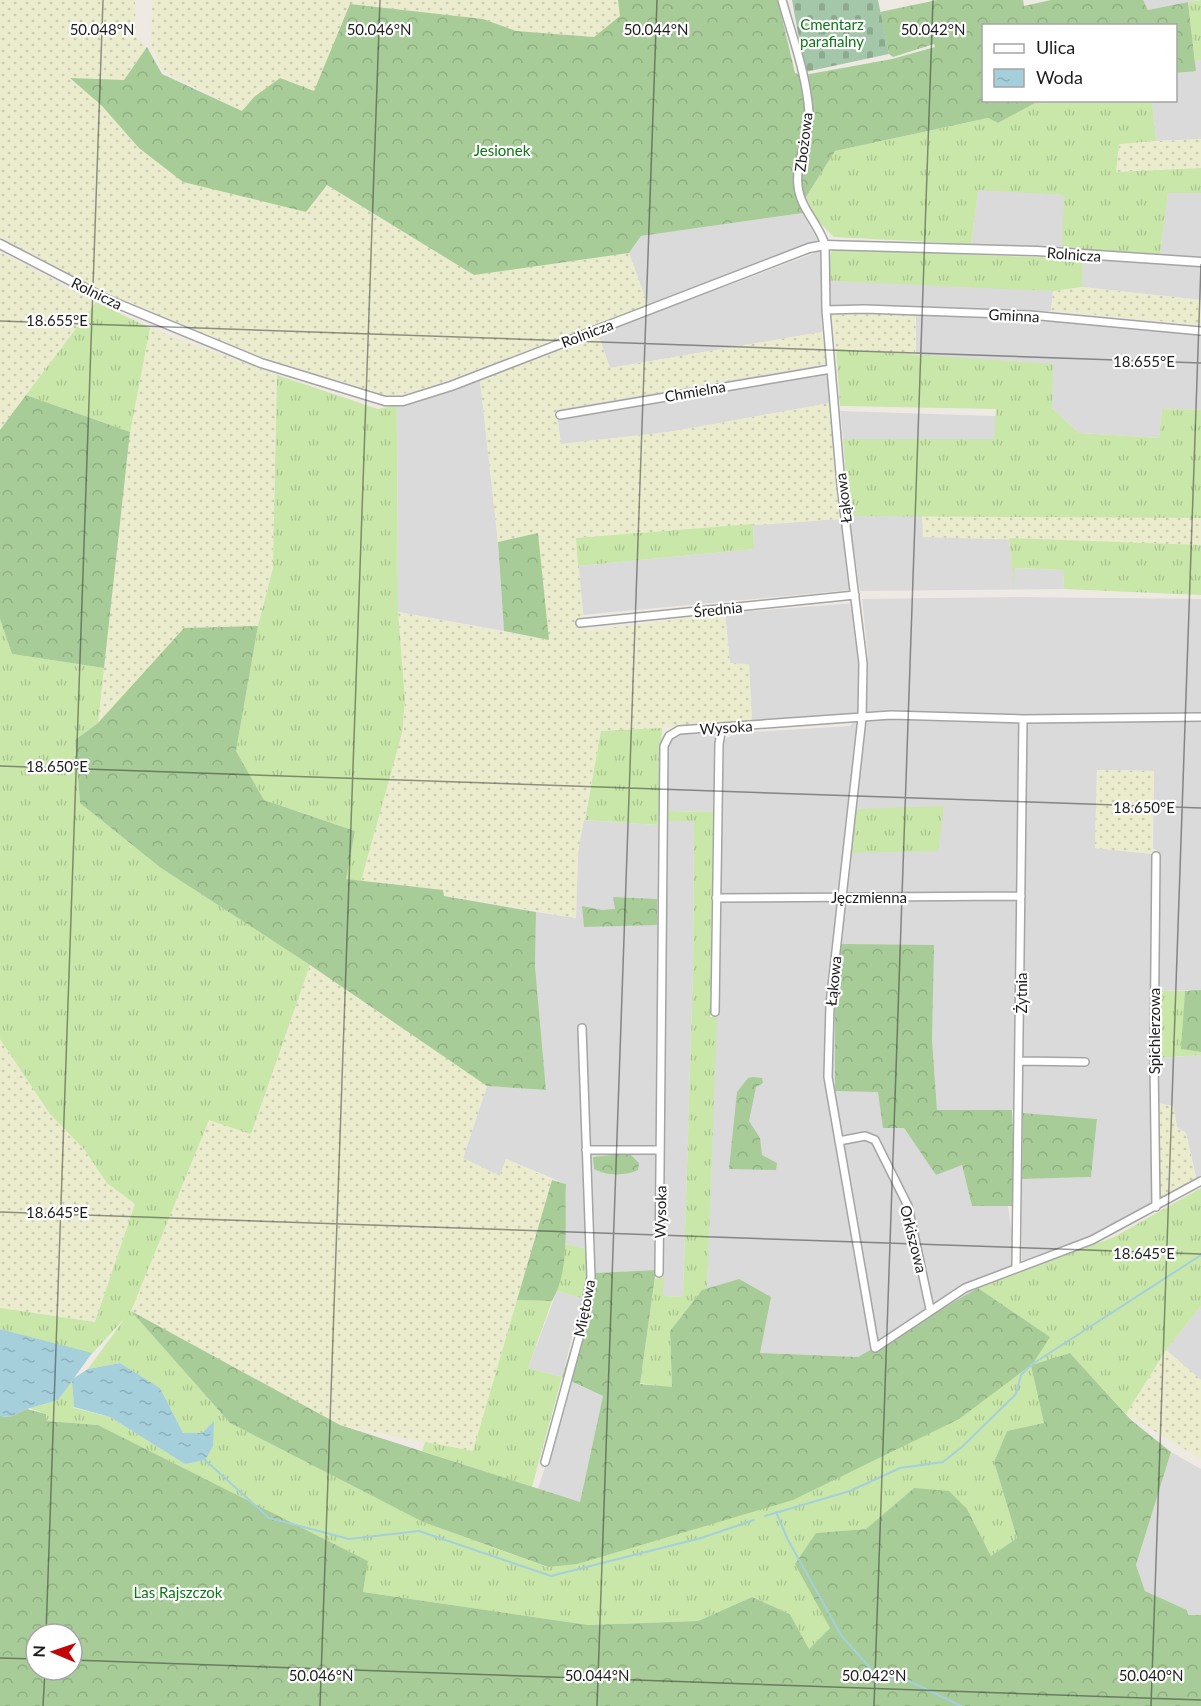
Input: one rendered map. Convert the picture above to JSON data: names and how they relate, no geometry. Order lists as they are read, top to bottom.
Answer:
{
  "streets": {
    "street": [
      "Zbożowa",
      "Rolnicza",
      "Gminna",
      "Chmielna",
      "Łąkowa",
      "Średnia",
      "Wysoka",
      "Jęczmienna",
      "Żytnia",
      "Spichlerzowa",
      "Orkiszowa",
      "Miętowa"
    ]
  },
  "crossings": [
    ["Zbożowa", "Rolnicza"],
    ["Zbożowa", "Łąkowa"],
    ["Rolnicza", "Łąkowa"],
    ["Gminna", "Łąkowa"],
    ["Chmielna", "Łąkowa"],
    ["Łąkowa", "Średnia"],
    ["Łąkowa", "Wysoka"],
    ["Łąkowa", "Jęczmienna"],
    ["Łąkowa", "Żytnia"],
    ["Łąkowa", "Spichlerzowa"],
    ["Łąkowa", "Orkiszowa"],
    ["Wysoka", "Żytnia"],
    ["Jęczmienna", "Żytnia"]
  ],
  "parks": ["Cmentarz parafialny", "Jesionek", "Las Rajszczok"],
  "legend": ["Ulica", "Woda"],
  "north": "left",
  "coordinates": [
    "50.048°N",
    "50.046°N",
    "50.044°N",
    "50.042°N",
    "18.655°E",
    "18.650°E",
    "18.645°E",
    "50.040°N"
  ]
}
